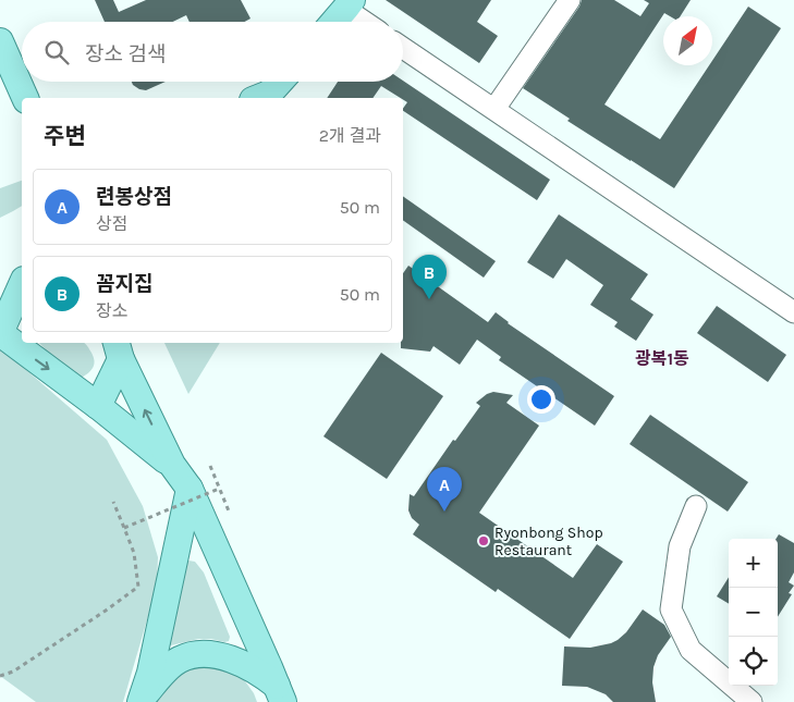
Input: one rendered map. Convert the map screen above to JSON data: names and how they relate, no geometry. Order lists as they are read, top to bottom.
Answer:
{
  "districts": ["광복1동"],
  "places": ["Ryonbong Shop Restaurant"],
  "north": "top right",
  "page": {
    "search": "장소 검색",
    "heading": ["주변", "2개 결과"],
    "list": [
      {
        "mark": "A",
        "name": "련봉상점",
        "note": "상점",
        "value": "50 m"
      },
      {
        "mark": "B",
        "name": "꼼지집",
        "note": "장소",
        "value": "50 m"
      }
    ],
    "pins": ["B", "A"],
    "map_buttons": ["+", "−"]
  }
}
